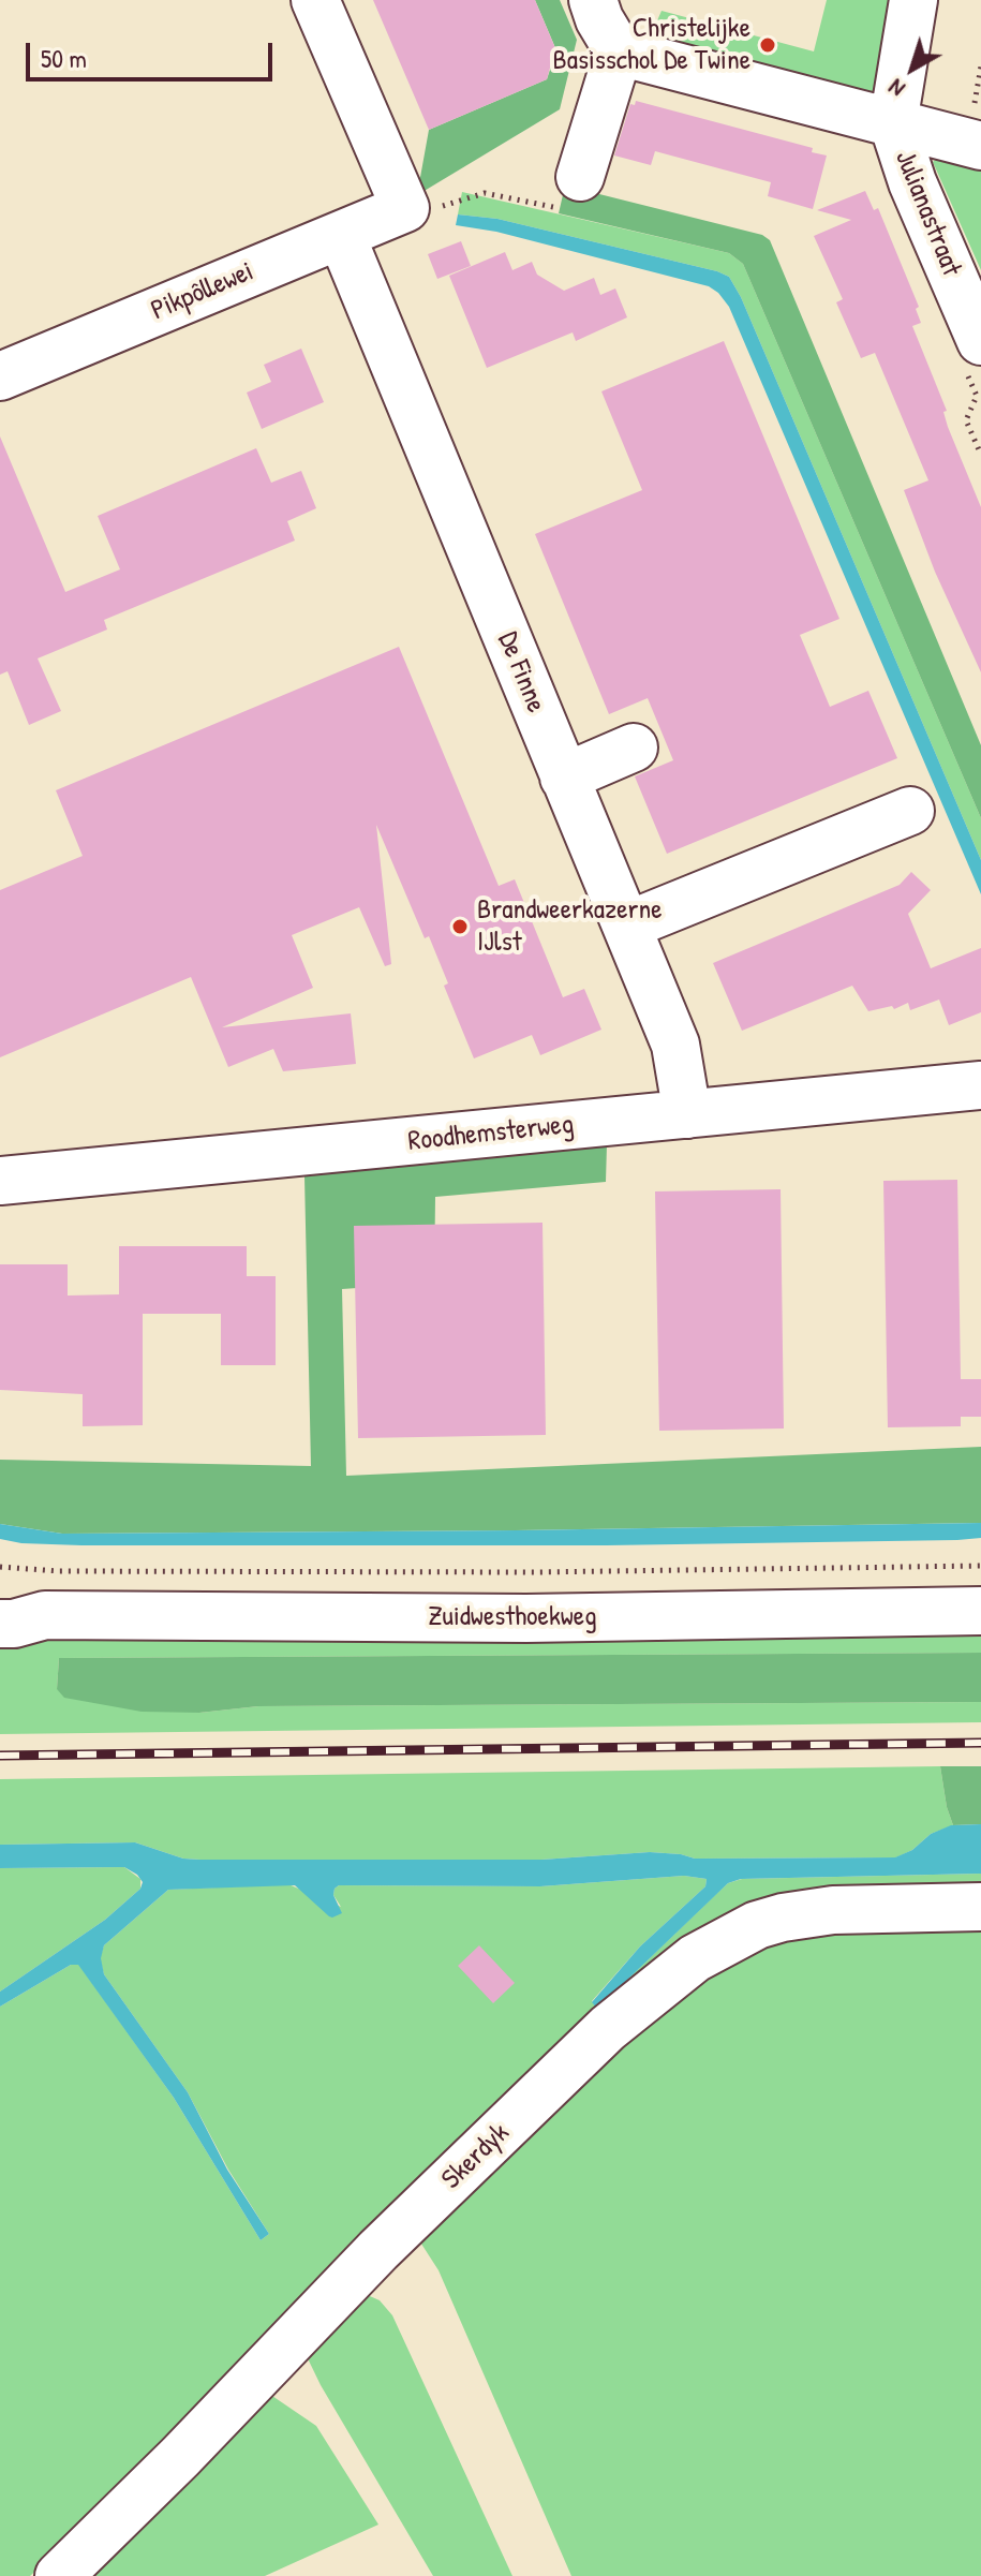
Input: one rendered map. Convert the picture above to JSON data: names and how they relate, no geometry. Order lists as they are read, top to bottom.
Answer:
{
  "streets": {
    "street": [
      "Julianastraat",
      "Pikpôllewei",
      "De Finne",
      "Roodhemsterweg",
      "Zuidwesthoekweg",
      "Skerdyk"
    ]
  },
  "crossings": [
    ["Pikpôllewei", "De Finne"],
    ["De Finne", "Roodhemsterweg"]
  ],
  "places": ["Christelijke Basisschol De Twine", "Brandweerkazerne IJlst"],
  "scale_bar": "50 m",
  "north": "bottom left"
}
